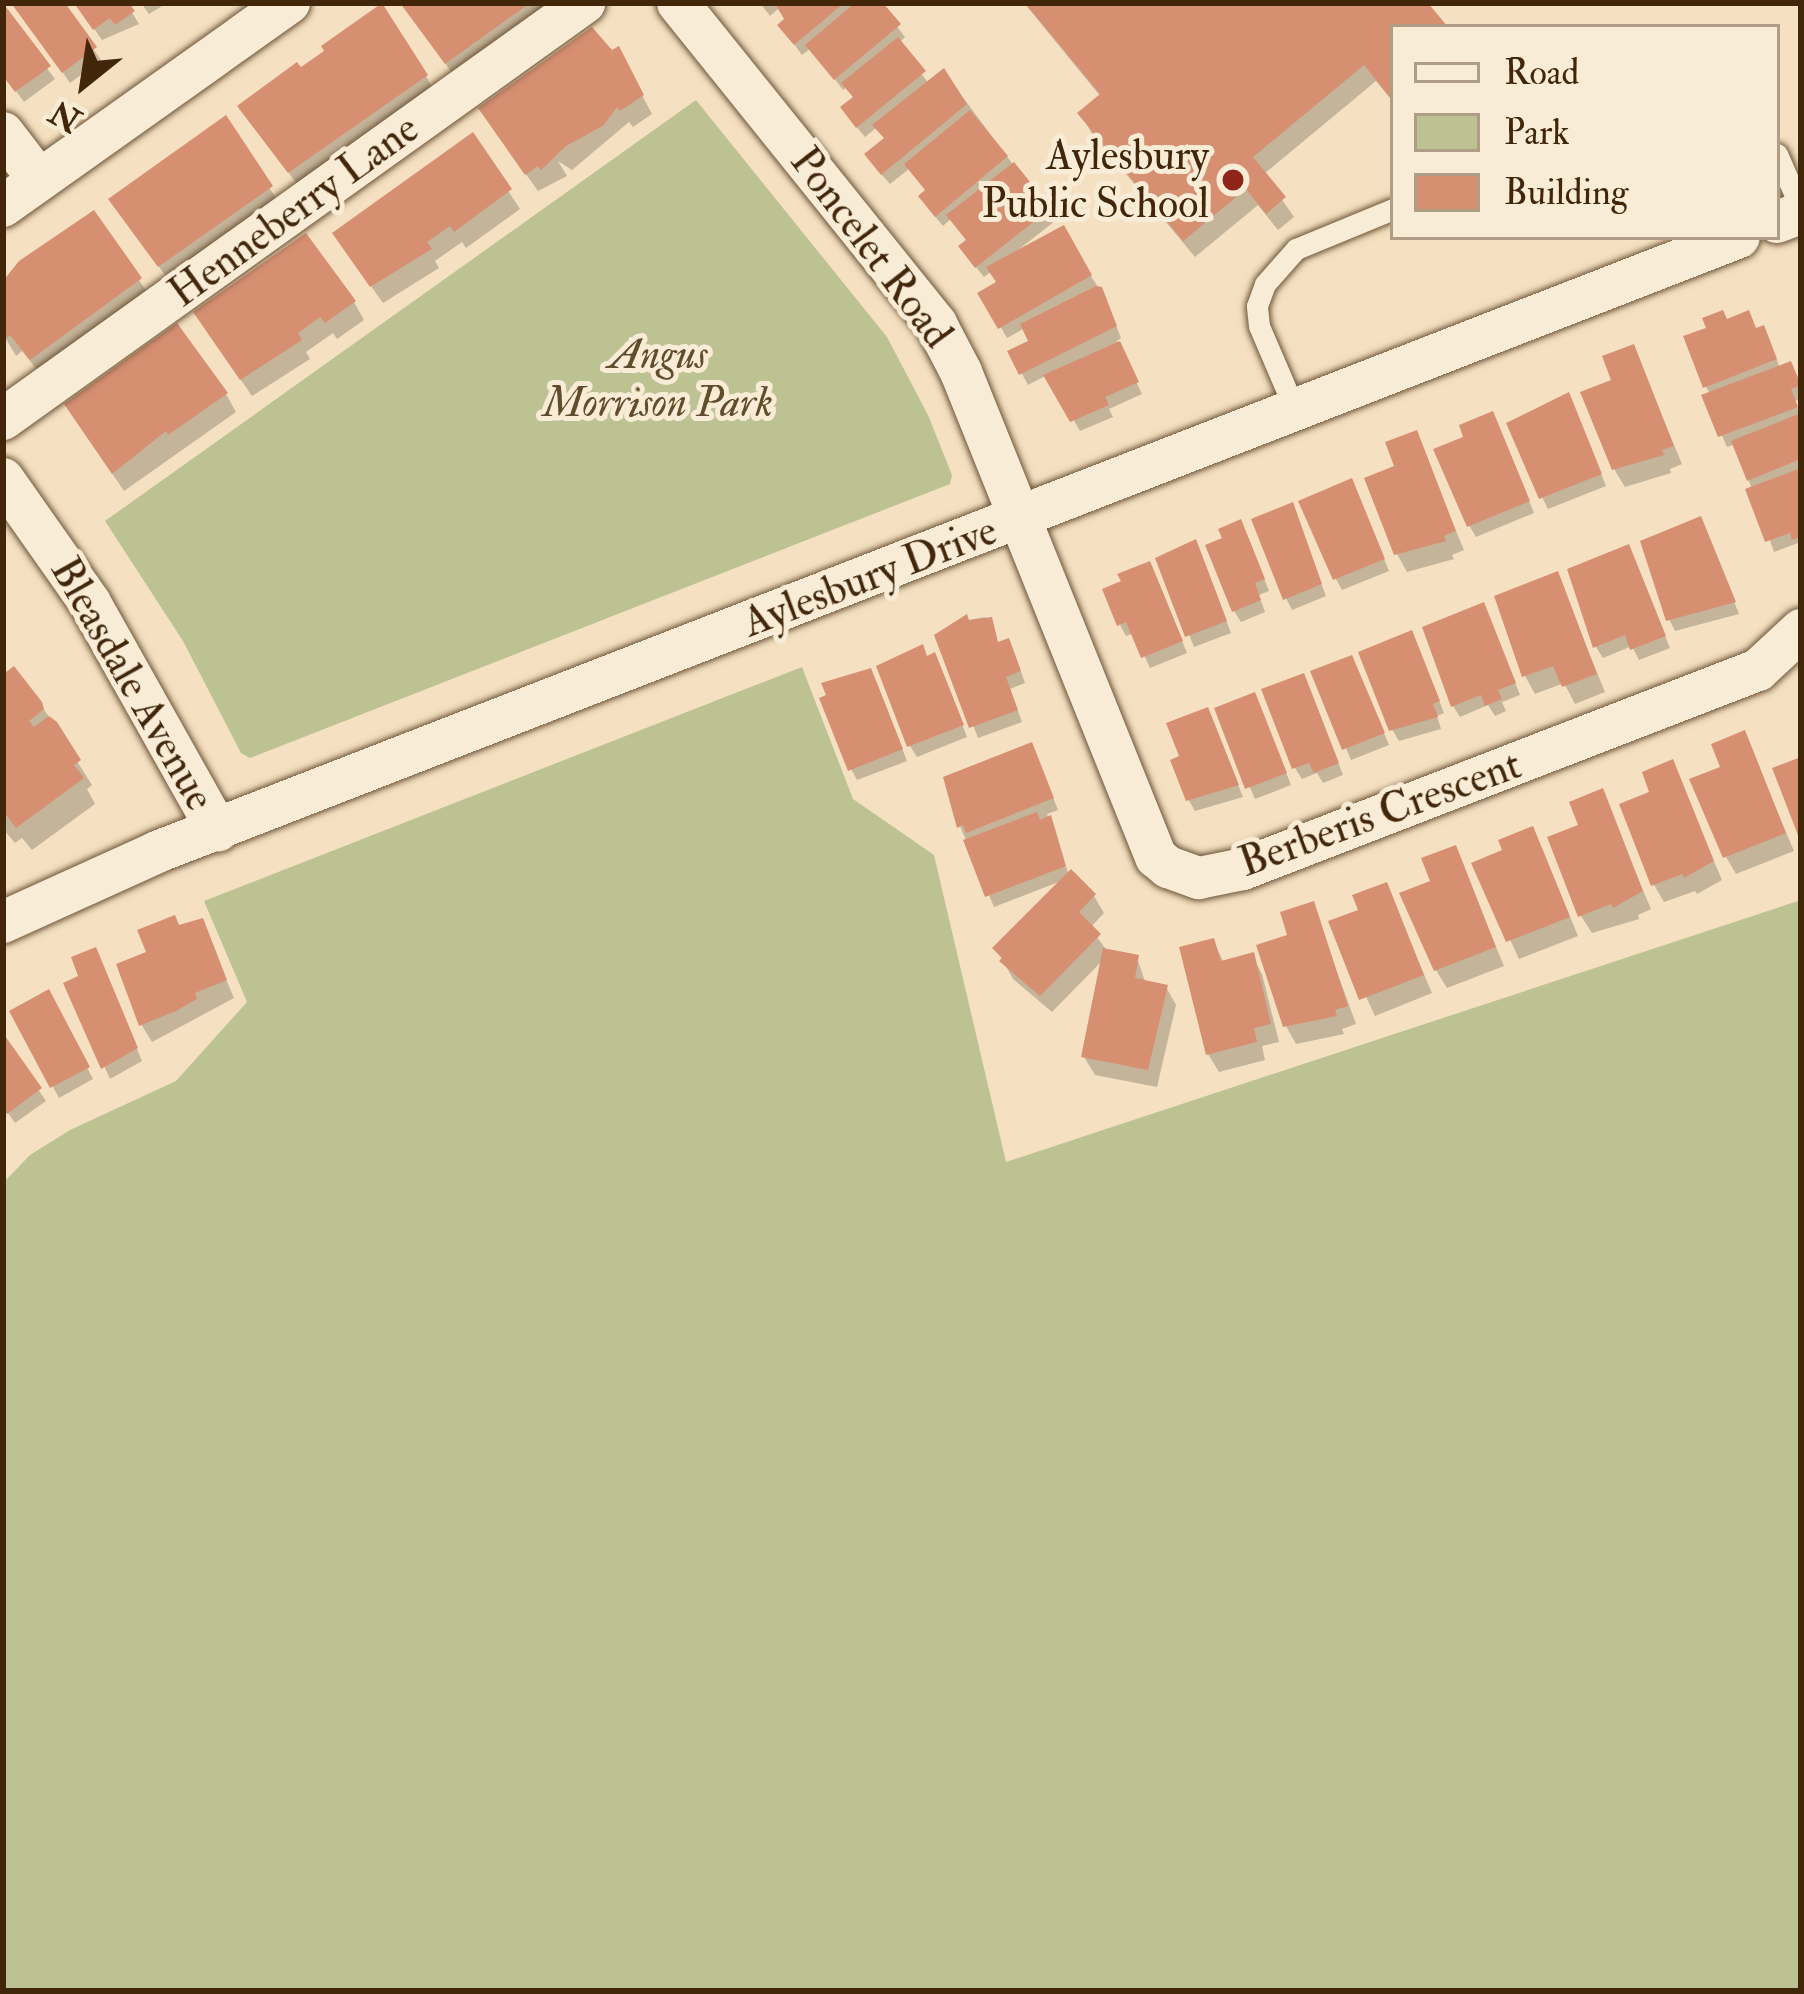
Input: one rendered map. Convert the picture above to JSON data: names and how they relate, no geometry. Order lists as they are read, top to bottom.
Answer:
{
  "streets": {
    "street": [
      "Henneberry Lane",
      "Poncelet Road",
      "Aylesbury Drive",
      "Bleasdale Avenue",
      "Berberis Crescent"
    ]
  },
  "crossings": [
    ["Poncelet Road", "Aylesbury Drive"],
    ["Poncelet Road", "Berberis Crescent"],
    ["Aylesbury Drive", "Bleasdale Avenue"],
    ["Aylesbury Drive", "Berberis Crescent"]
  ],
  "parks": ["Angus Morrison Park"],
  "places": ["Aylesbury Public School"],
  "legend": ["Road", "Park", "Building"],
  "north": "bottom left"
}
